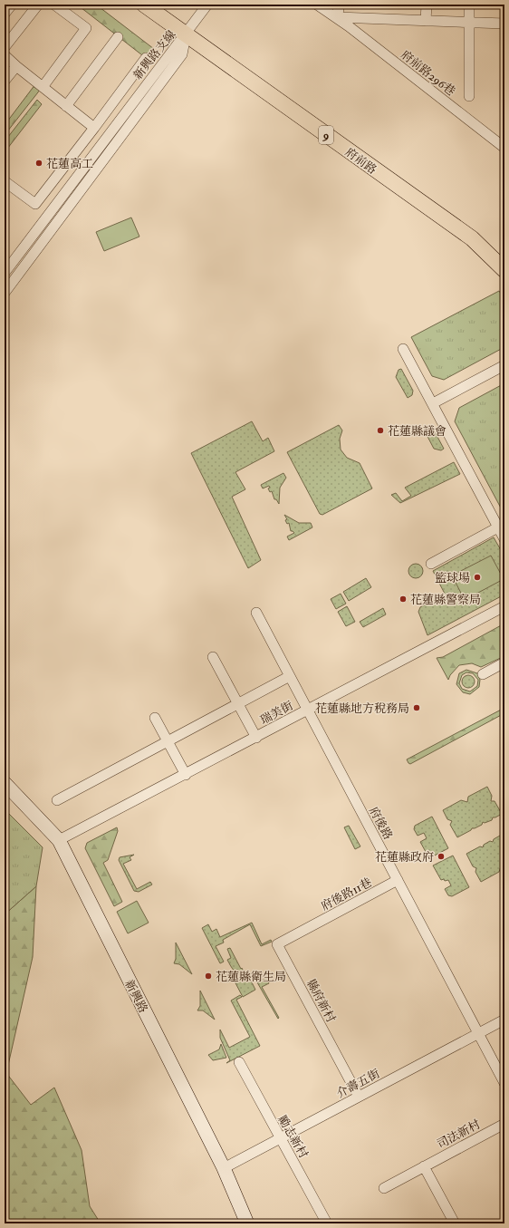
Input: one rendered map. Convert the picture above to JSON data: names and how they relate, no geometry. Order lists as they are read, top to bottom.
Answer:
{
  "streets": {
    "main road": ["9", "府前路"],
    "street": [
      "新興路支線",
      "府前路296巷",
      "瑞美街",
      "府後路",
      "府後路11巷",
      "新興路",
      "縣府新村",
      "介壽五街",
      "司法新村",
      "勵志新村"
    ]
  },
  "crossings": [
    ["新興路支線", "府前路"],
    ["瑞美街", "府後路"],
    ["瑞美街", "新興路"],
    ["府後路", "府後路11巷"],
    ["府後路", "介壽五街"],
    ["府後路11巷", "縣府新村"],
    ["新興路", "介壽五街"],
    ["縣府新村", "介壽五街"],
    ["介壽五街", "勵志新村"]
  ],
  "places": [
    "花蓮高工",
    "花蓮縣議會",
    "籃球場",
    "花蓮縣警察局",
    "花蓮縣地方稅務局",
    "花蓮縣政府",
    "花蓮縣衛生局"
  ]
}
